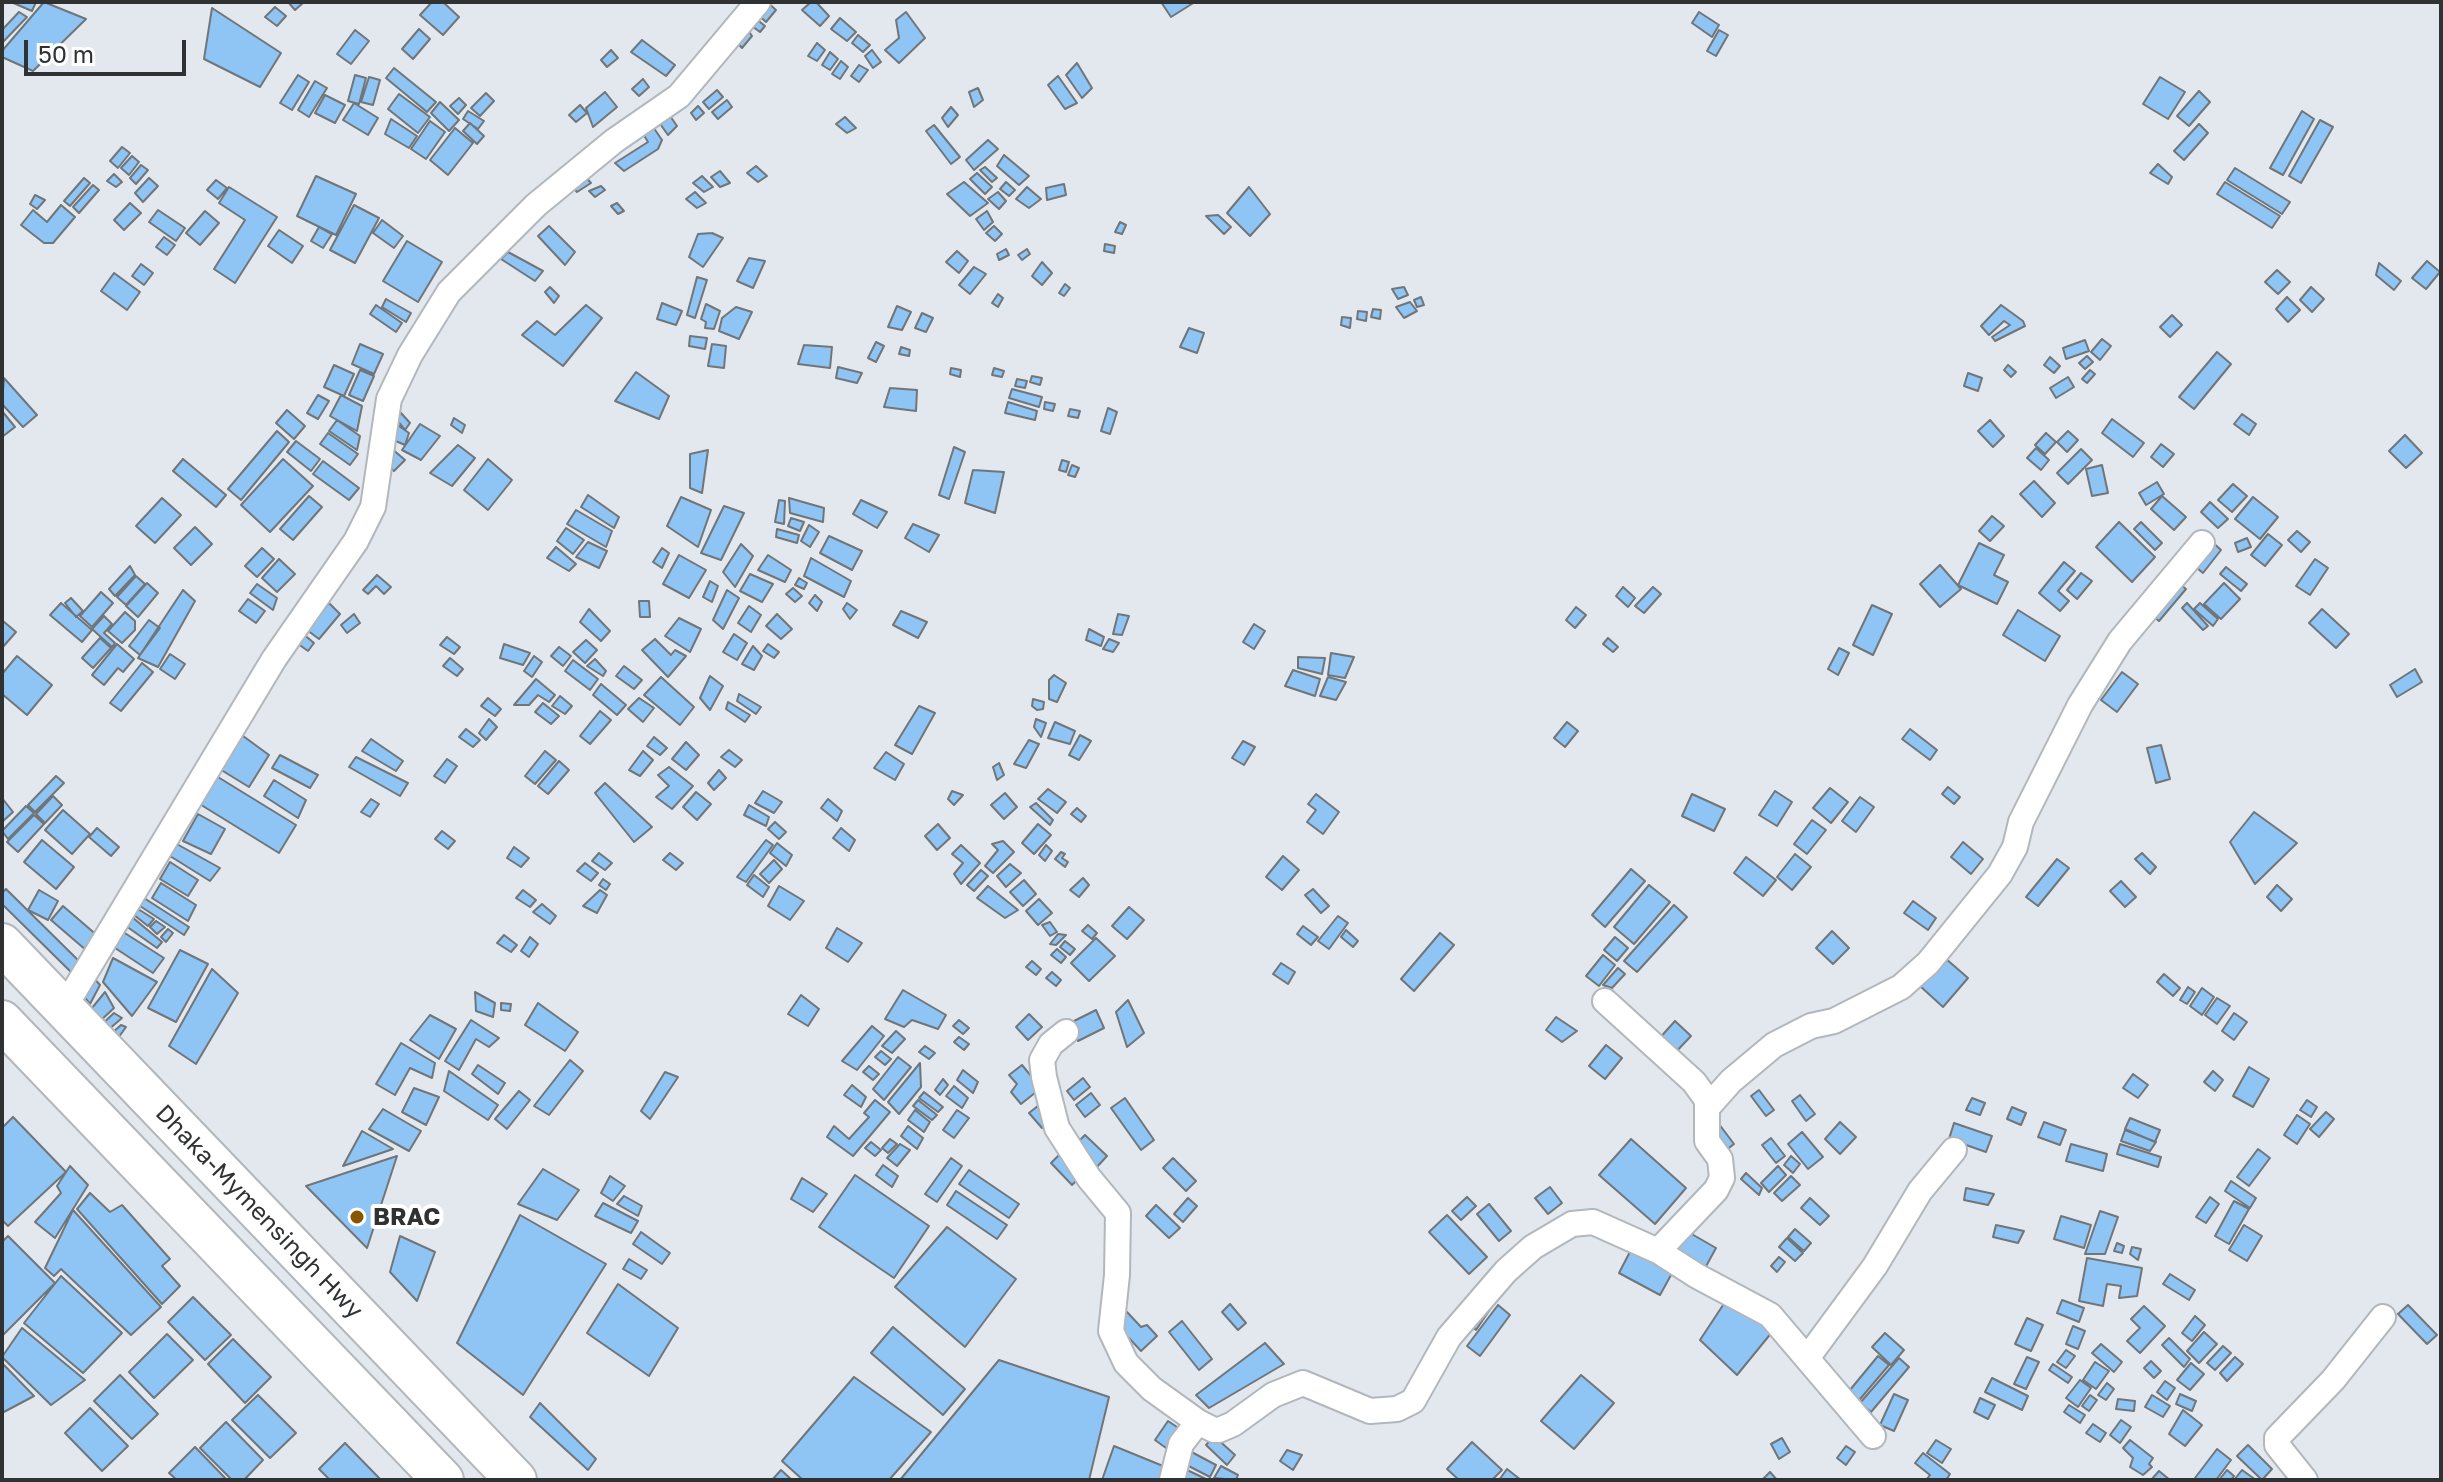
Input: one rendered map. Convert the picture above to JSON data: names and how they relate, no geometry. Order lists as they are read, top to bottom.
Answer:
{
  "streets": {
    "highway": ["Dhaka-Mymensingh Hwy"]
  },
  "places": ["BRAC"],
  "scale_bar": "50 m"
}
